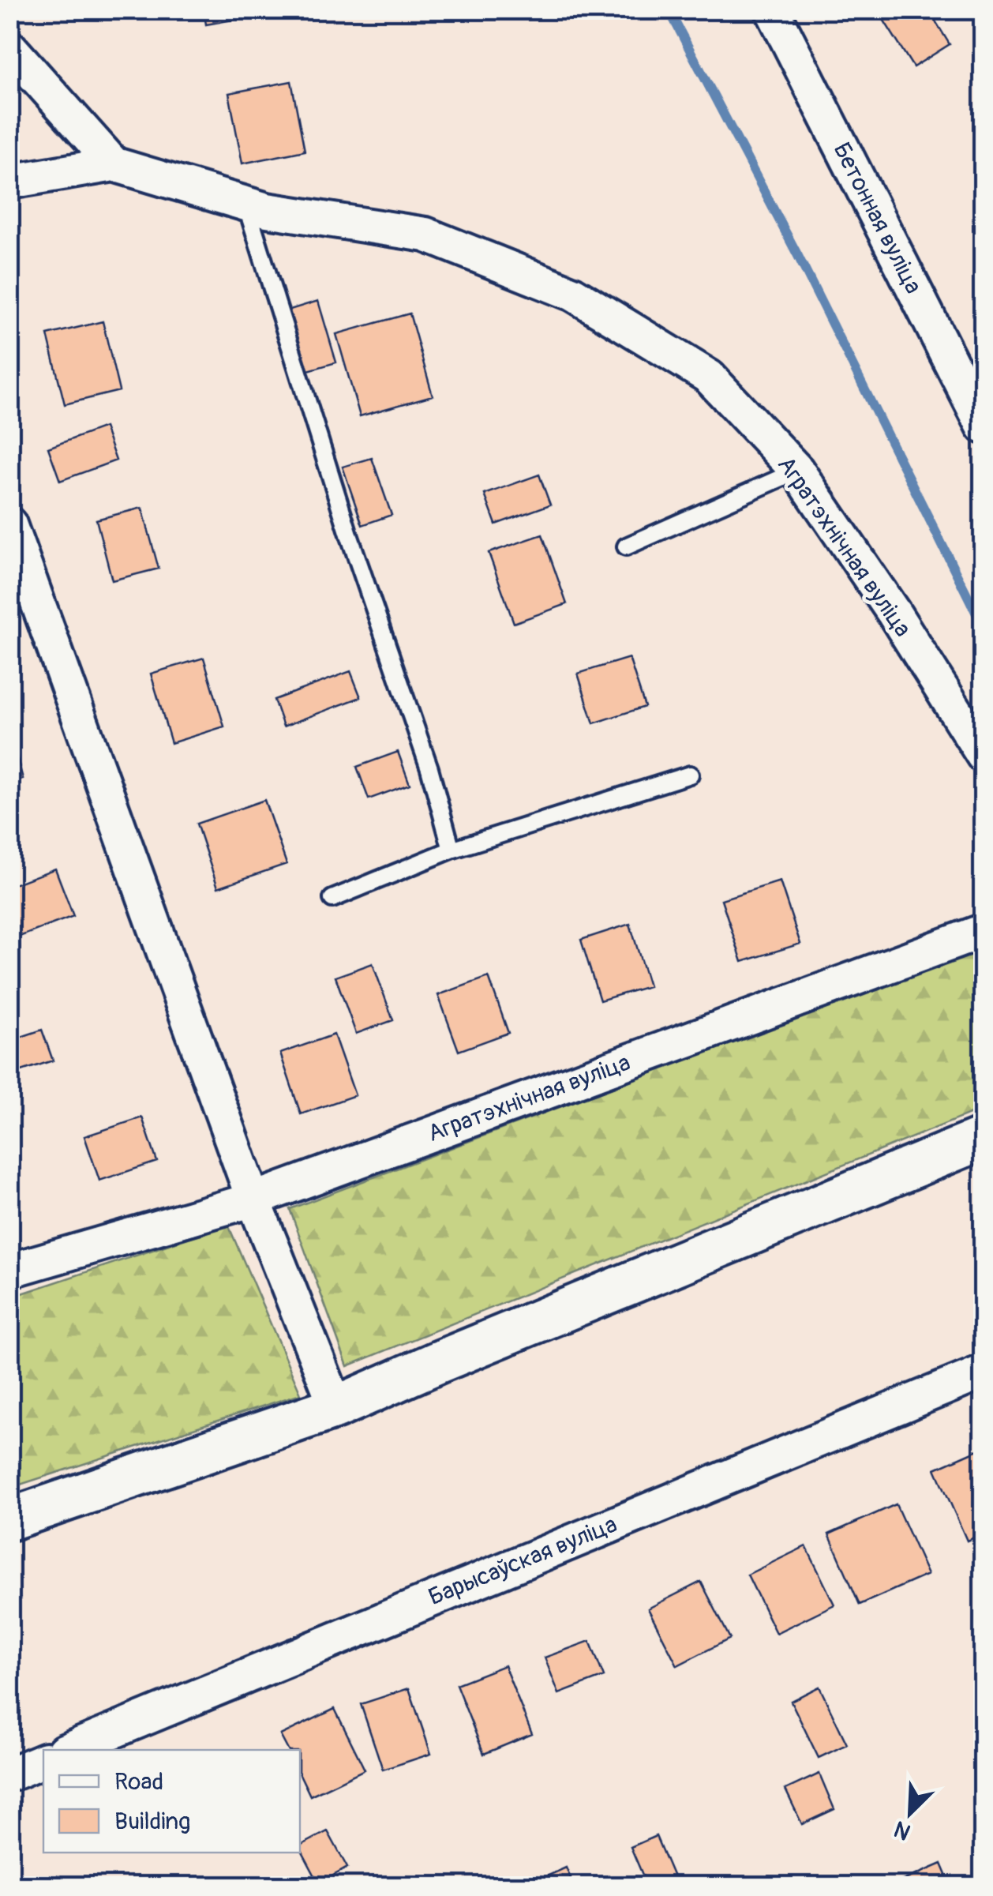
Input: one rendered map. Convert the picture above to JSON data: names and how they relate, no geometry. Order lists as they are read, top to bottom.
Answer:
{
  "streets": {
    "street": ["Бетонная вуліца", "Агратэхнічная вуліца", "Барысаўская вуліца"]
  },
  "legend": ["Road", "Building"],
  "north": "bottom left"
}
